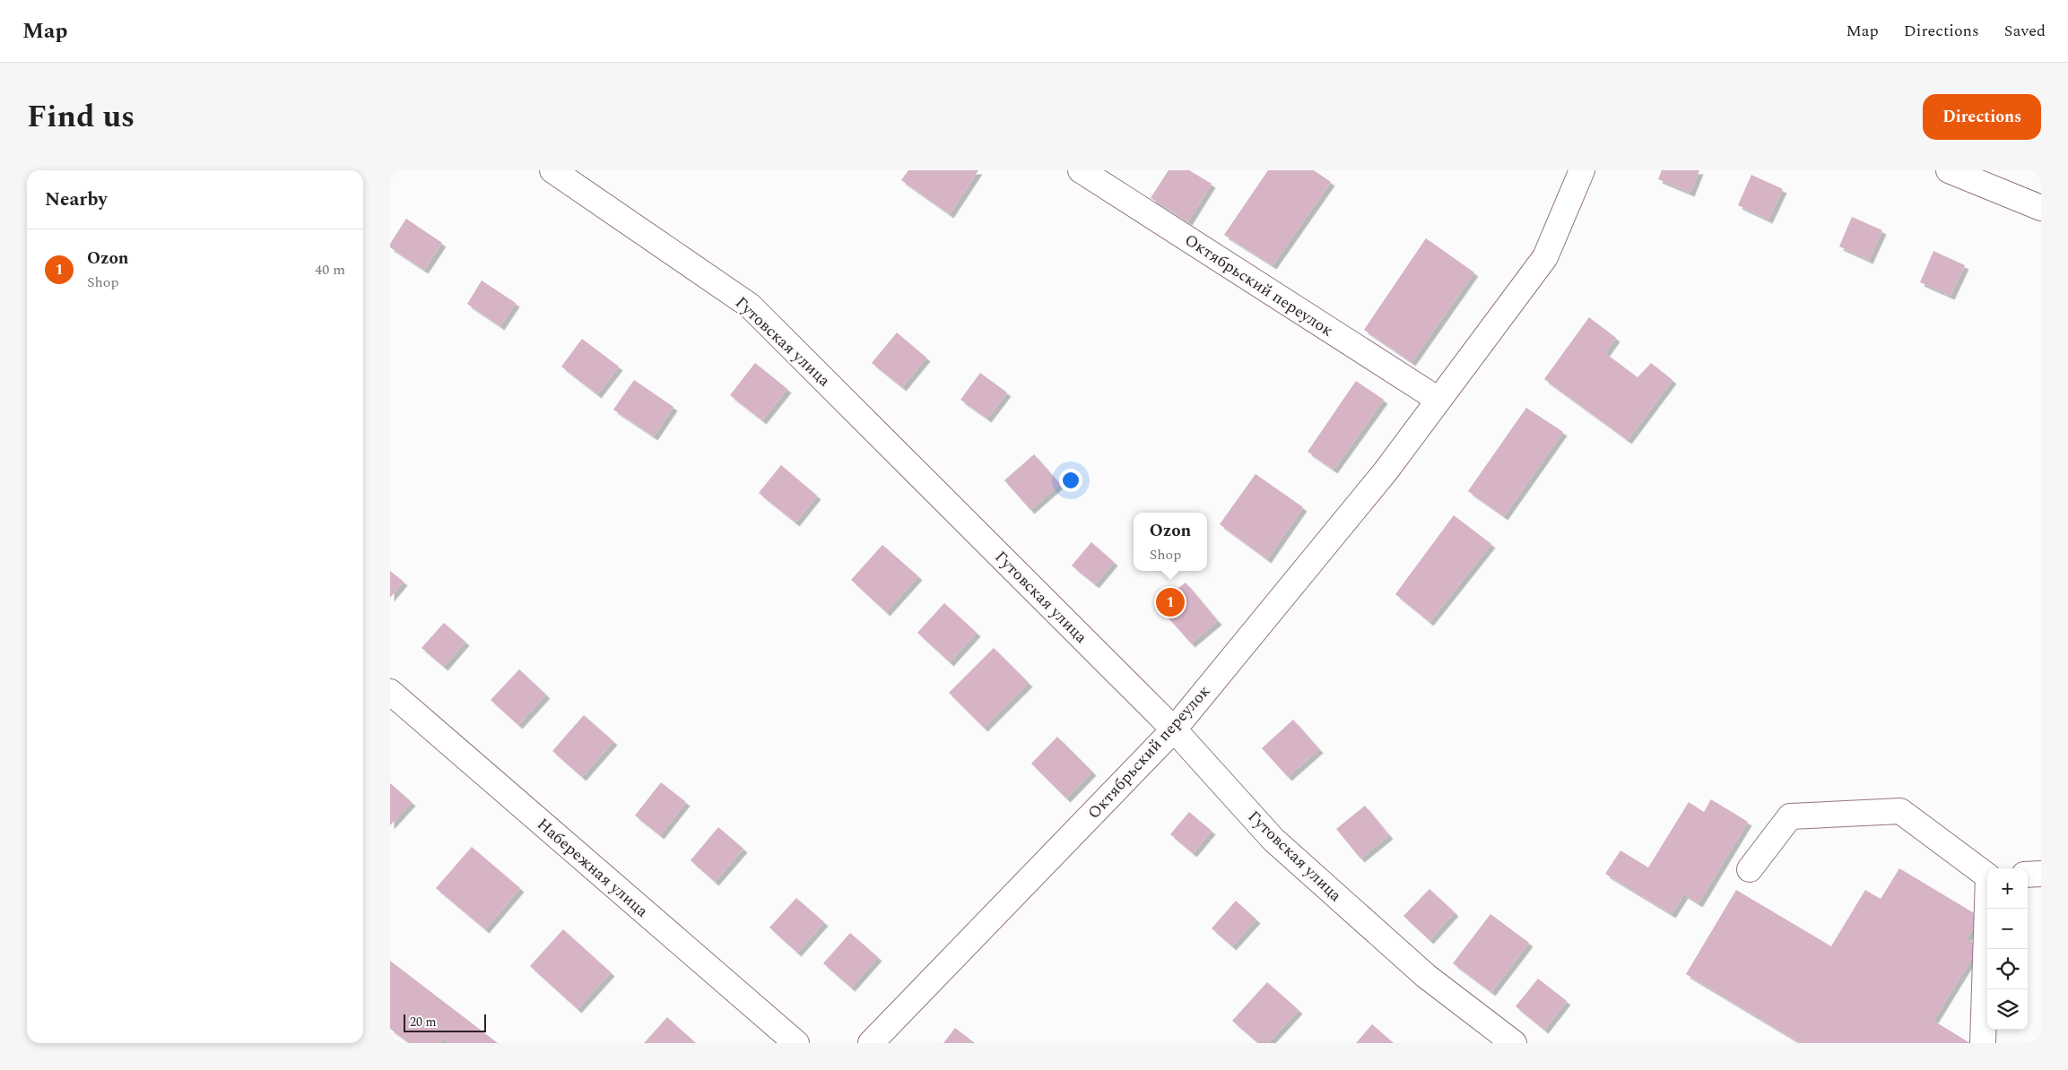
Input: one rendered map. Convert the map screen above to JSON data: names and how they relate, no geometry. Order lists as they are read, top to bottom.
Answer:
{
  "streets": {
    "street": ["Октябрьский переулок", "Гутовская улица", "Набережная улица"]
  },
  "crossings": [
    ["Октябрьский переулок", "Гутовская улица"]
  ],
  "scale_bar": "20 m",
  "page": {
    "header": "Map",
    "nav": ["Map", "Directions", "Saved"],
    "title": "Find us",
    "buttons": "Directions",
    "heading": "Nearby",
    "list": [
      {
        "mark": "1",
        "name": "Ozon",
        "note": "Shop",
        "value": "40 m"
      }
    ],
    "popup": ["Ozon", "Shop"],
    "pins": "1",
    "map_buttons": ["+", "−"],
    "scale": "20 m"
  }
}
